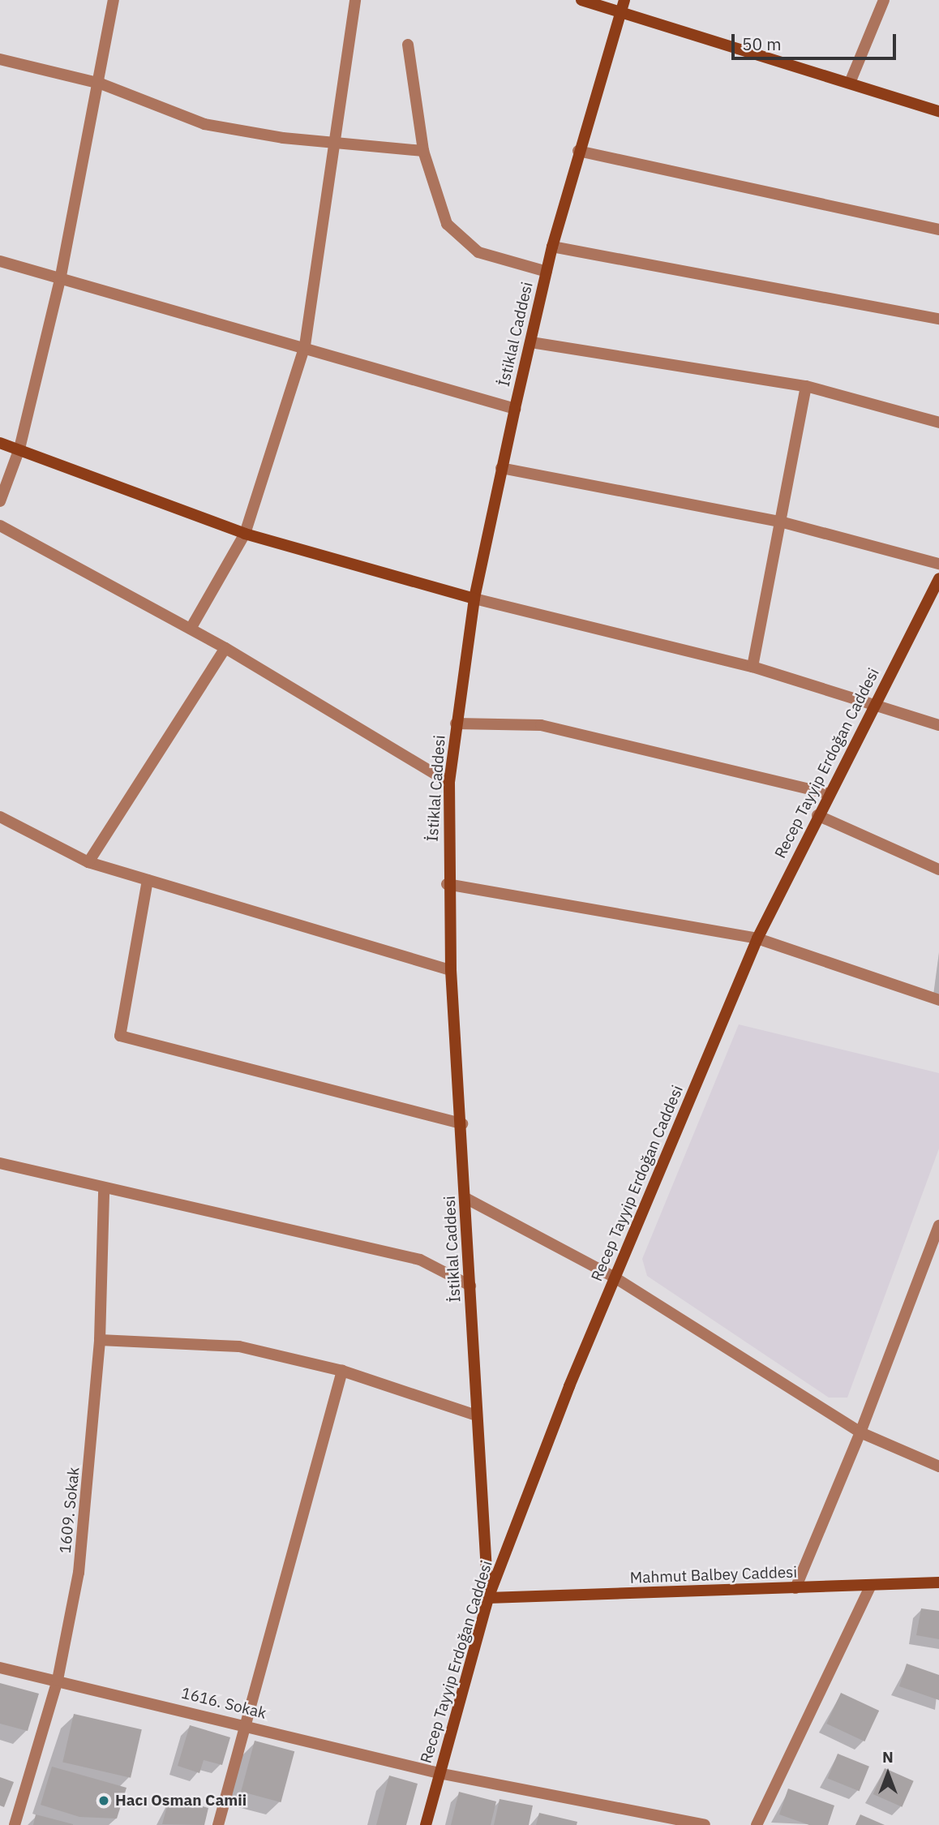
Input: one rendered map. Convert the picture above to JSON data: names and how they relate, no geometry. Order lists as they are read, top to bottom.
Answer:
{
  "streets": {
    "street": [
      "İstiklal Caddesi",
      "Recep Tayyip Erdoğan Caddesi",
      "1609. Sokak",
      "Mahmut Balbey Caddesi",
      "1616. Sokak"
    ]
  },
  "crossings": [
    ["İstiklal Caddesi", "Recep Tayyip Erdoğan Caddesi"],
    ["İstiklal Caddesi", "Mahmut Balbey Caddesi"],
    ["Recep Tayyip Erdoğan Caddesi", "Mahmut Balbey Caddesi"],
    ["Recep Tayyip Erdoğan Caddesi", "1616. Sokak"],
    ["1609. Sokak", "1616. Sokak"]
  ],
  "places": ["Hacı Osman Camii"],
  "scale_bar": "50 m",
  "north": "top"
}
